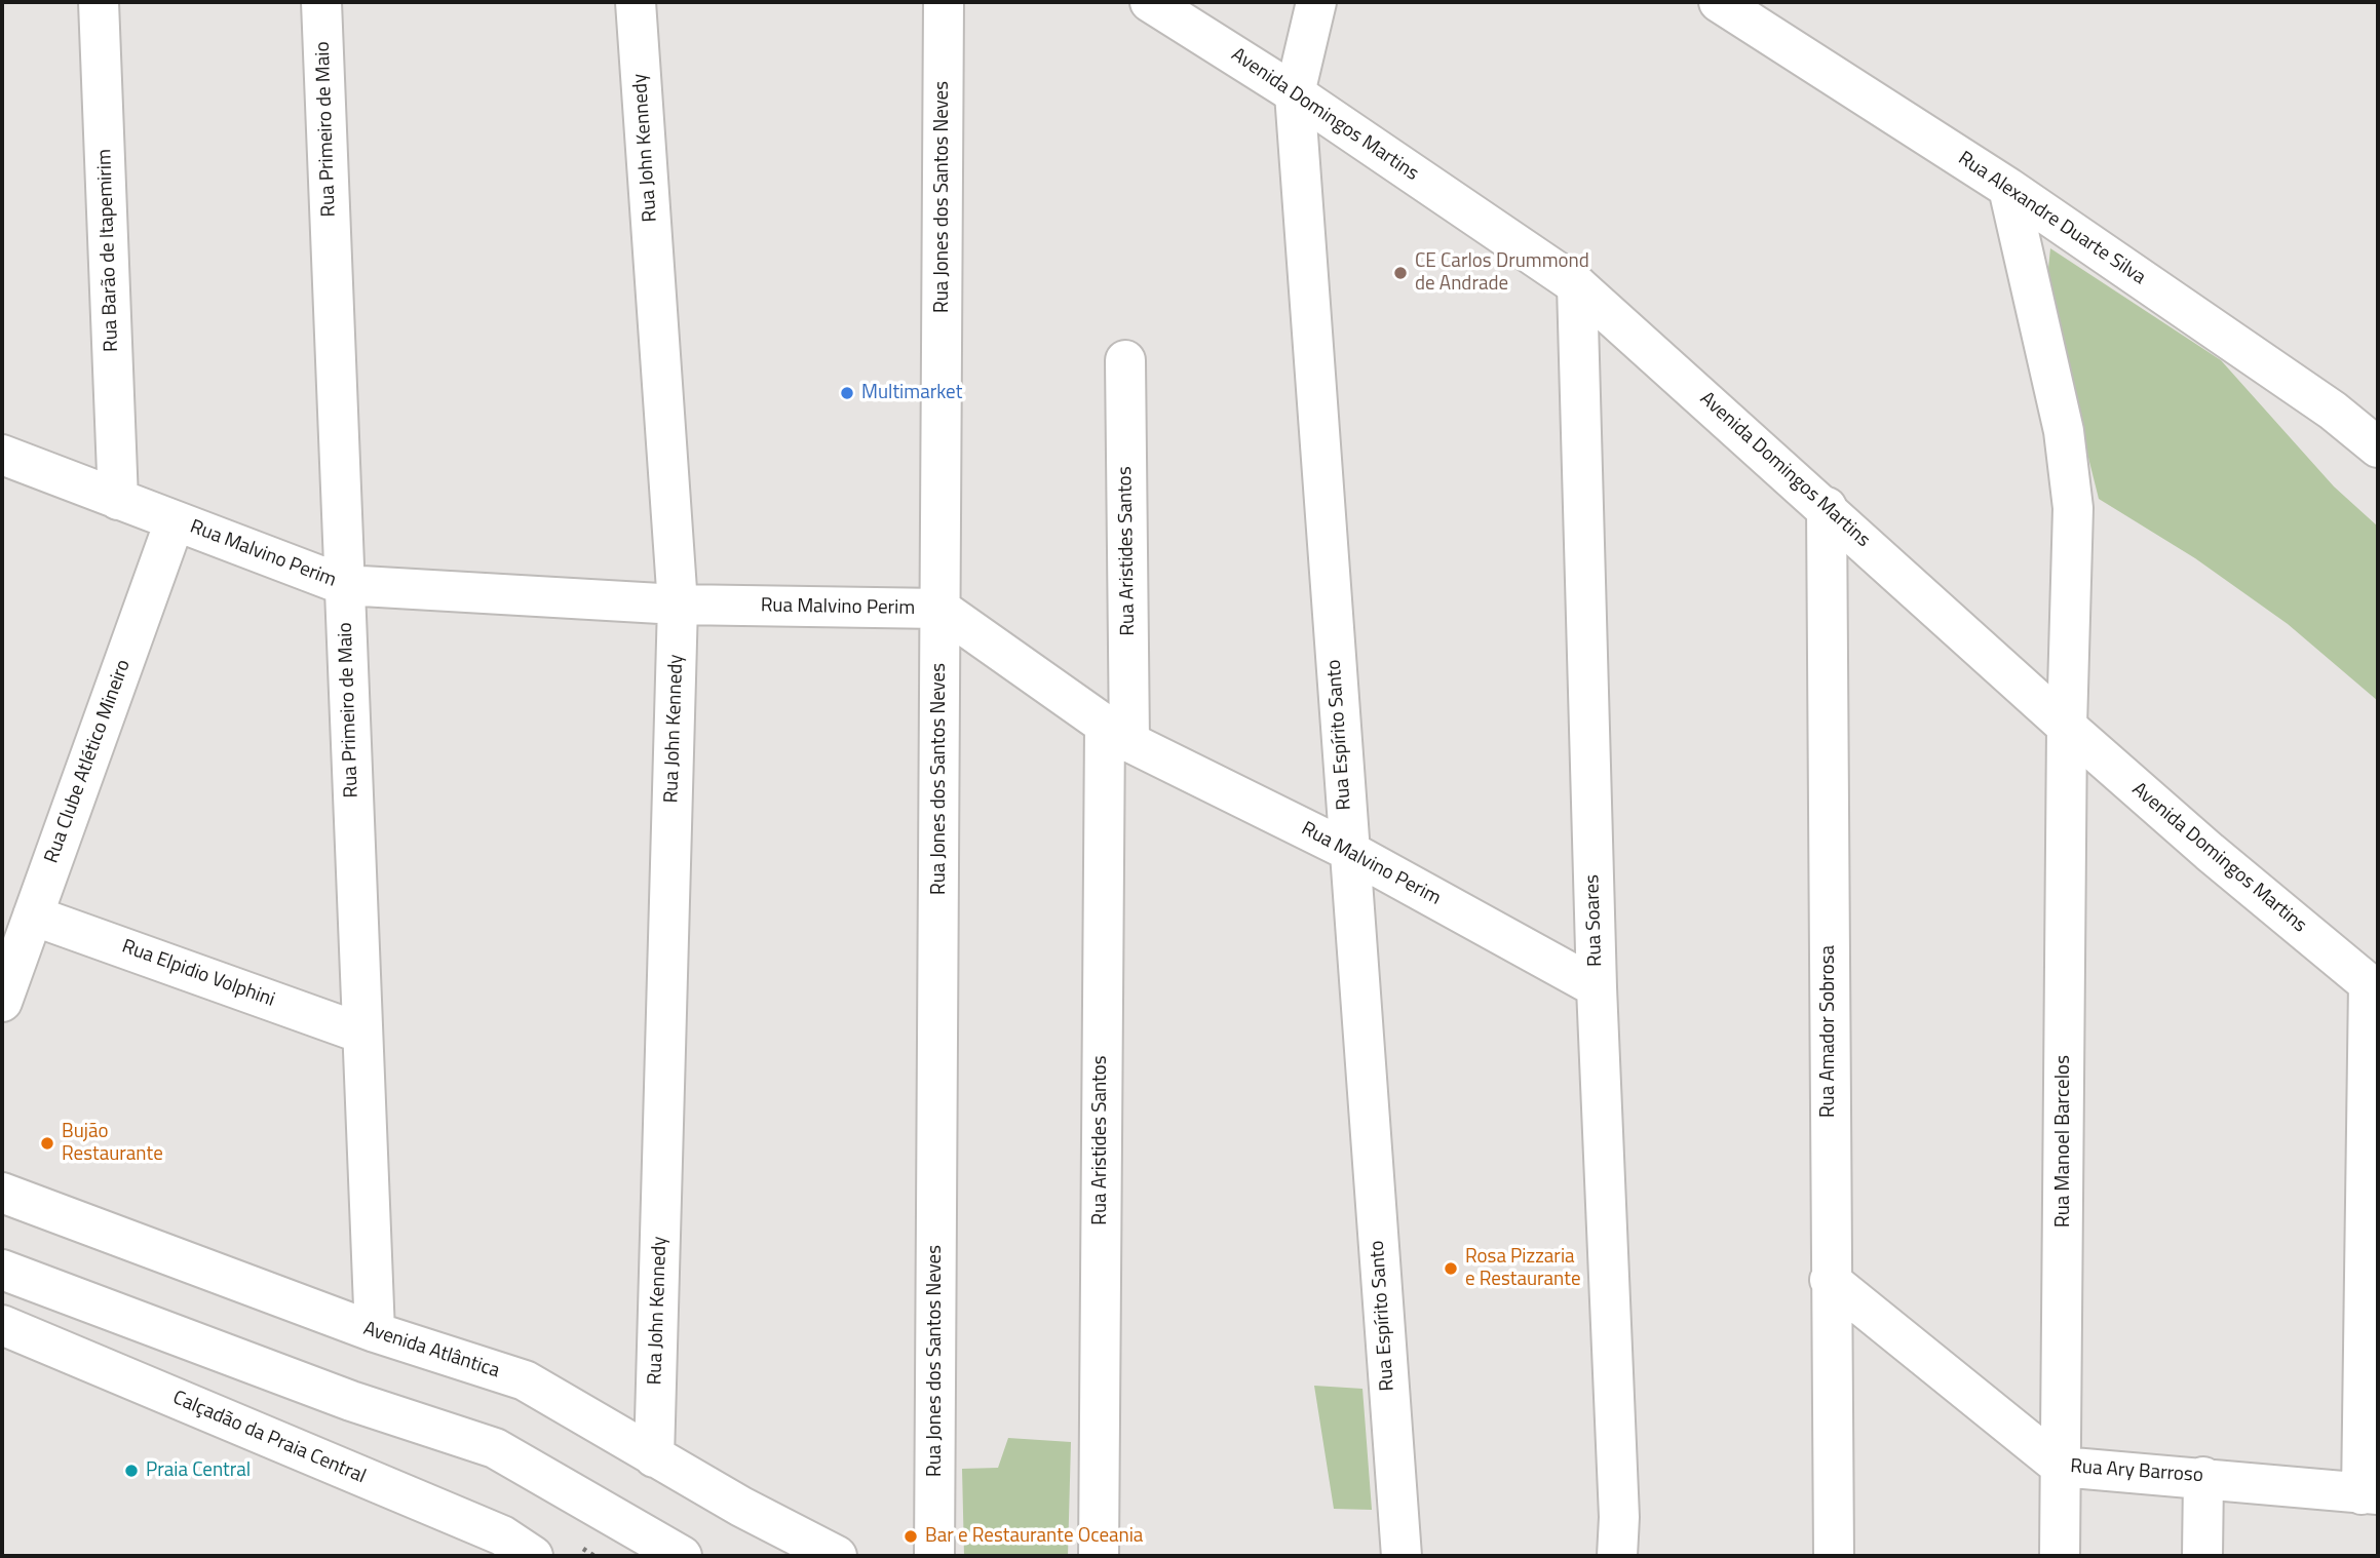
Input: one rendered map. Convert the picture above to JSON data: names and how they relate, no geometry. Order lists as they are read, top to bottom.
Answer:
{
  "streets": {
    "street": [
      "Avenida Domingos Martins",
      "Rua Primeiro de Maio",
      "Rua John Kennedy",
      "Rua Jones dos Santos Neves",
      "Rua Alexandre Duarte Silva",
      "Rua Barão de Itapemirim",
      "Rua Aristides Santos",
      "Rua Malvino Perim",
      "Rua Espírito Santo",
      "Rua Clube Atlético Mineiro",
      "Rua Soares",
      "Rua Elpidio Volphini",
      "Rua Amador Sobrosa",
      "Rua Manoel Barcelos",
      "Avenida Atlântica",
      "Calçadão da Praia Central",
      "Rua Ary Barroso"
    ]
  },
  "crossings": [
    ["Avenida Domingos Martins", "Rua Espírito Santo"],
    ["Avenida Domingos Martins", "Rua Soares"],
    ["Avenida Domingos Martins", "Rua Amador Sobrosa"],
    ["Avenida Domingos Martins", "Rua Manoel Barcelos"],
    ["Rua Primeiro de Maio", "Rua Malvino Perim"],
    ["Rua Primeiro de Maio", "Rua Elpidio Volphini"],
    ["Rua Primeiro de Maio", "Avenida Atlântica"],
    ["Rua John Kennedy", "Rua Malvino Perim"],
    ["Rua John Kennedy", "Avenida Atlântica"],
    ["Rua Jones dos Santos Neves", "Rua Malvino Perim"],
    ["Rua Alexandre Duarte Silva", "Rua Manoel Barcelos"],
    ["Rua Barão de Itapemirim", "Rua Malvino Perim"],
    ["Rua Aristides Santos", "Rua Malvino Perim"],
    ["Rua Malvino Perim", "Rua Espírito Santo"],
    ["Rua Malvino Perim", "Rua Clube Atlético Mineiro"],
    ["Rua Malvino Perim", "Rua Soares"],
    ["Rua Clube Atlético Mineiro", "Rua Elpidio Volphini"],
    ["Rua Amador Sobrosa", "Rua Ary Barroso"],
    ["Rua Manoel Barcelos", "Rua Ary Barroso"]
  ],
  "places": [
    "CE Carlos Drummond de Andrade",
    "Multimarket",
    "Bujão Restaurante",
    "Rosa Pizzaria e Restaurante",
    "Praia Central",
    "Bar e Restaurante Oceania"
  ]
}
